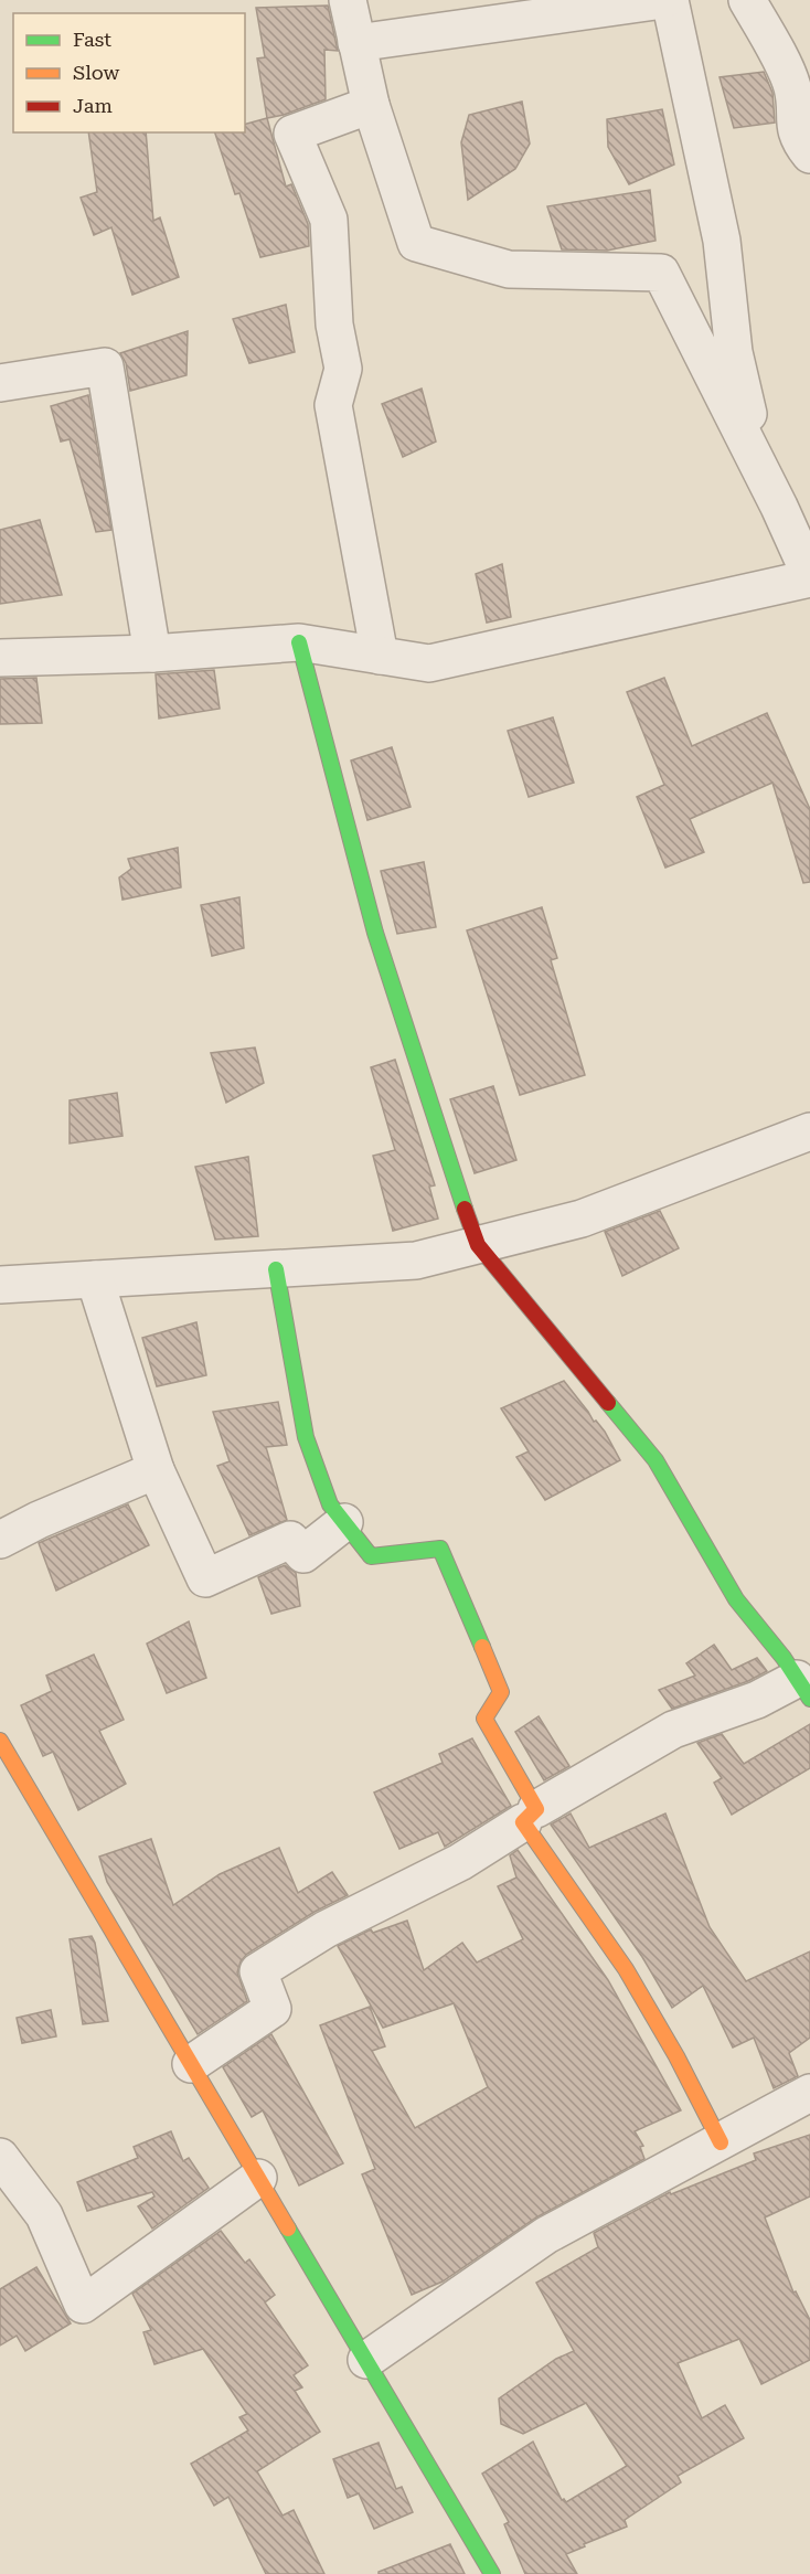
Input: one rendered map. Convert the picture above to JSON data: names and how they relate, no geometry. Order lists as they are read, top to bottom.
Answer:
{
  "legend": ["Fast", "Slow", "Jam"]
}
